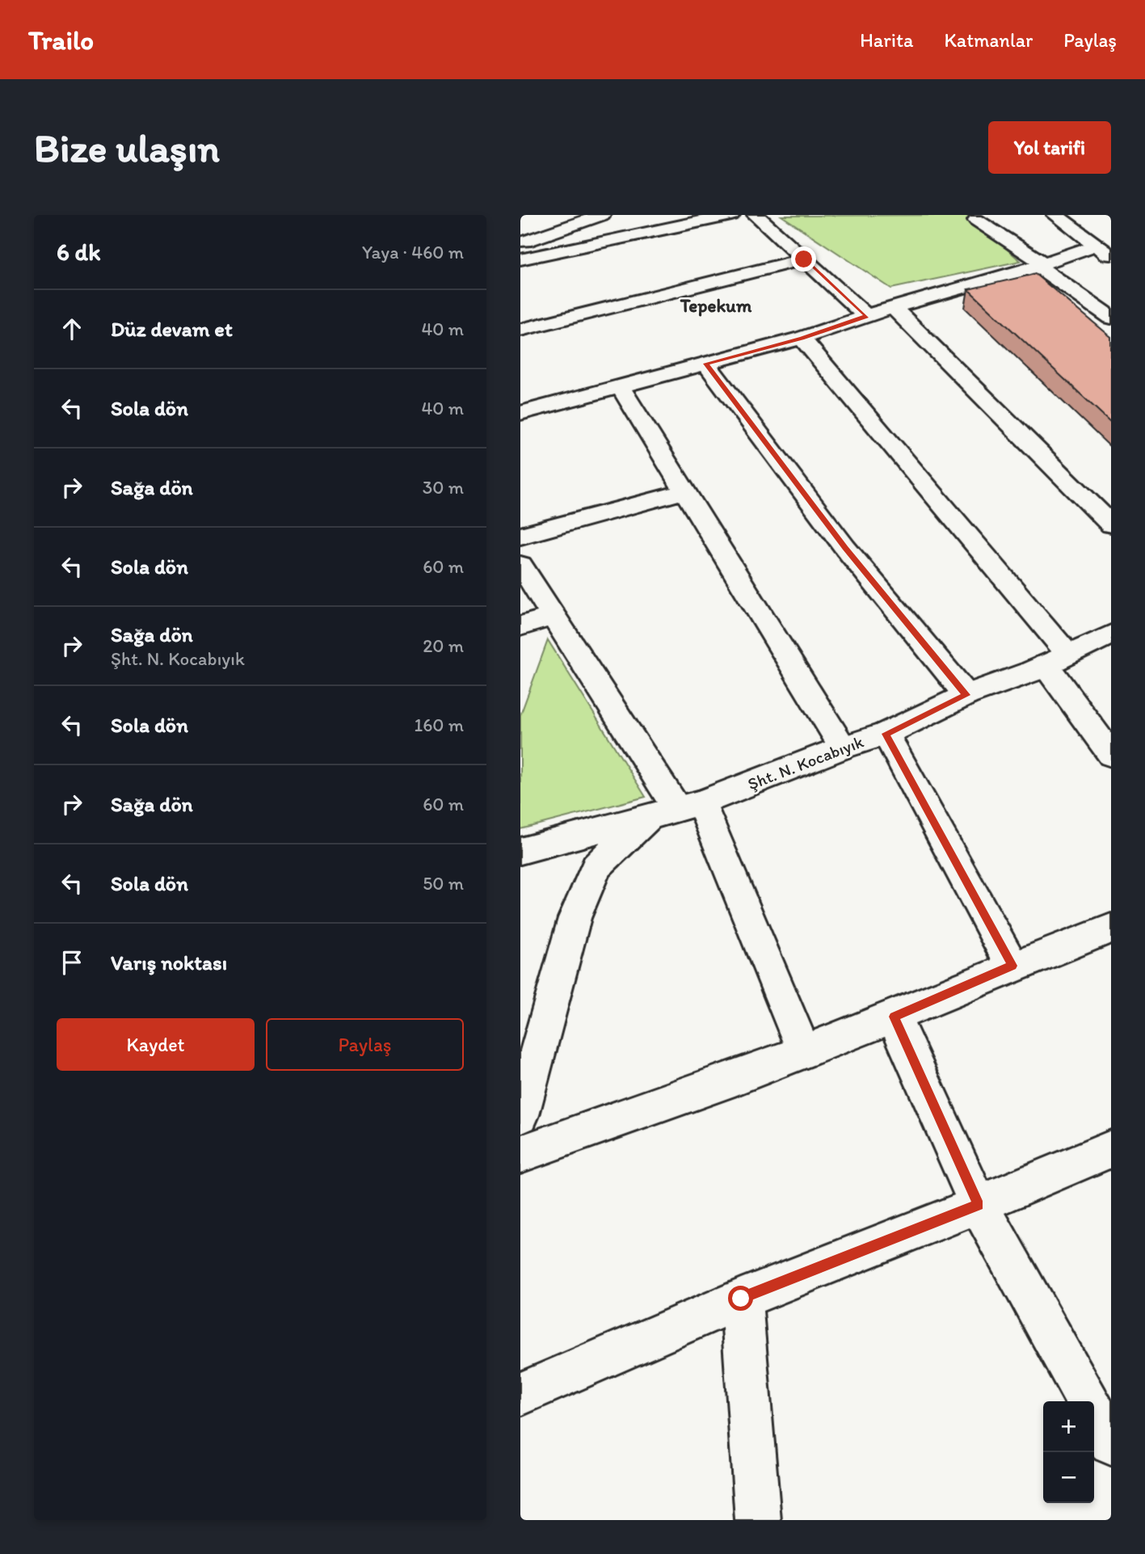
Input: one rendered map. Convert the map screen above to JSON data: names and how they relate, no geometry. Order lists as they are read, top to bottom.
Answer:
{
  "streets": {
    "street": ["Şht. N. Kocabıyık"]
  },
  "districts": ["Tepekum"],
  "page": {
    "header": "Trailo",
    "nav": ["Harita", "Katmanlar", "Paylaş"],
    "buttons": [
      "Yol tarifi",
      ["Kaydet", "Paylaş"]
    ],
    "title": "Bize ulaşın",
    "heading": ["6 dk", "Yaya · 460 m"],
    "list": [
      ["Düz devam et", "40 m"],
      ["Sola dön", "40 m"],
      ["Sağa dön", "30 m"],
      ["Sola dön", "60 m"],
      ["Sağa dön", "Şht. N. Kocabıyık", "20 m"],
      ["Sola dön", "160 m"],
      ["Sağa dön", "60 m"],
      ["Sola dön", "50 m"],
      "Varış noktası"
    ],
    "map_buttons": ["+", "−"]
  }
}
